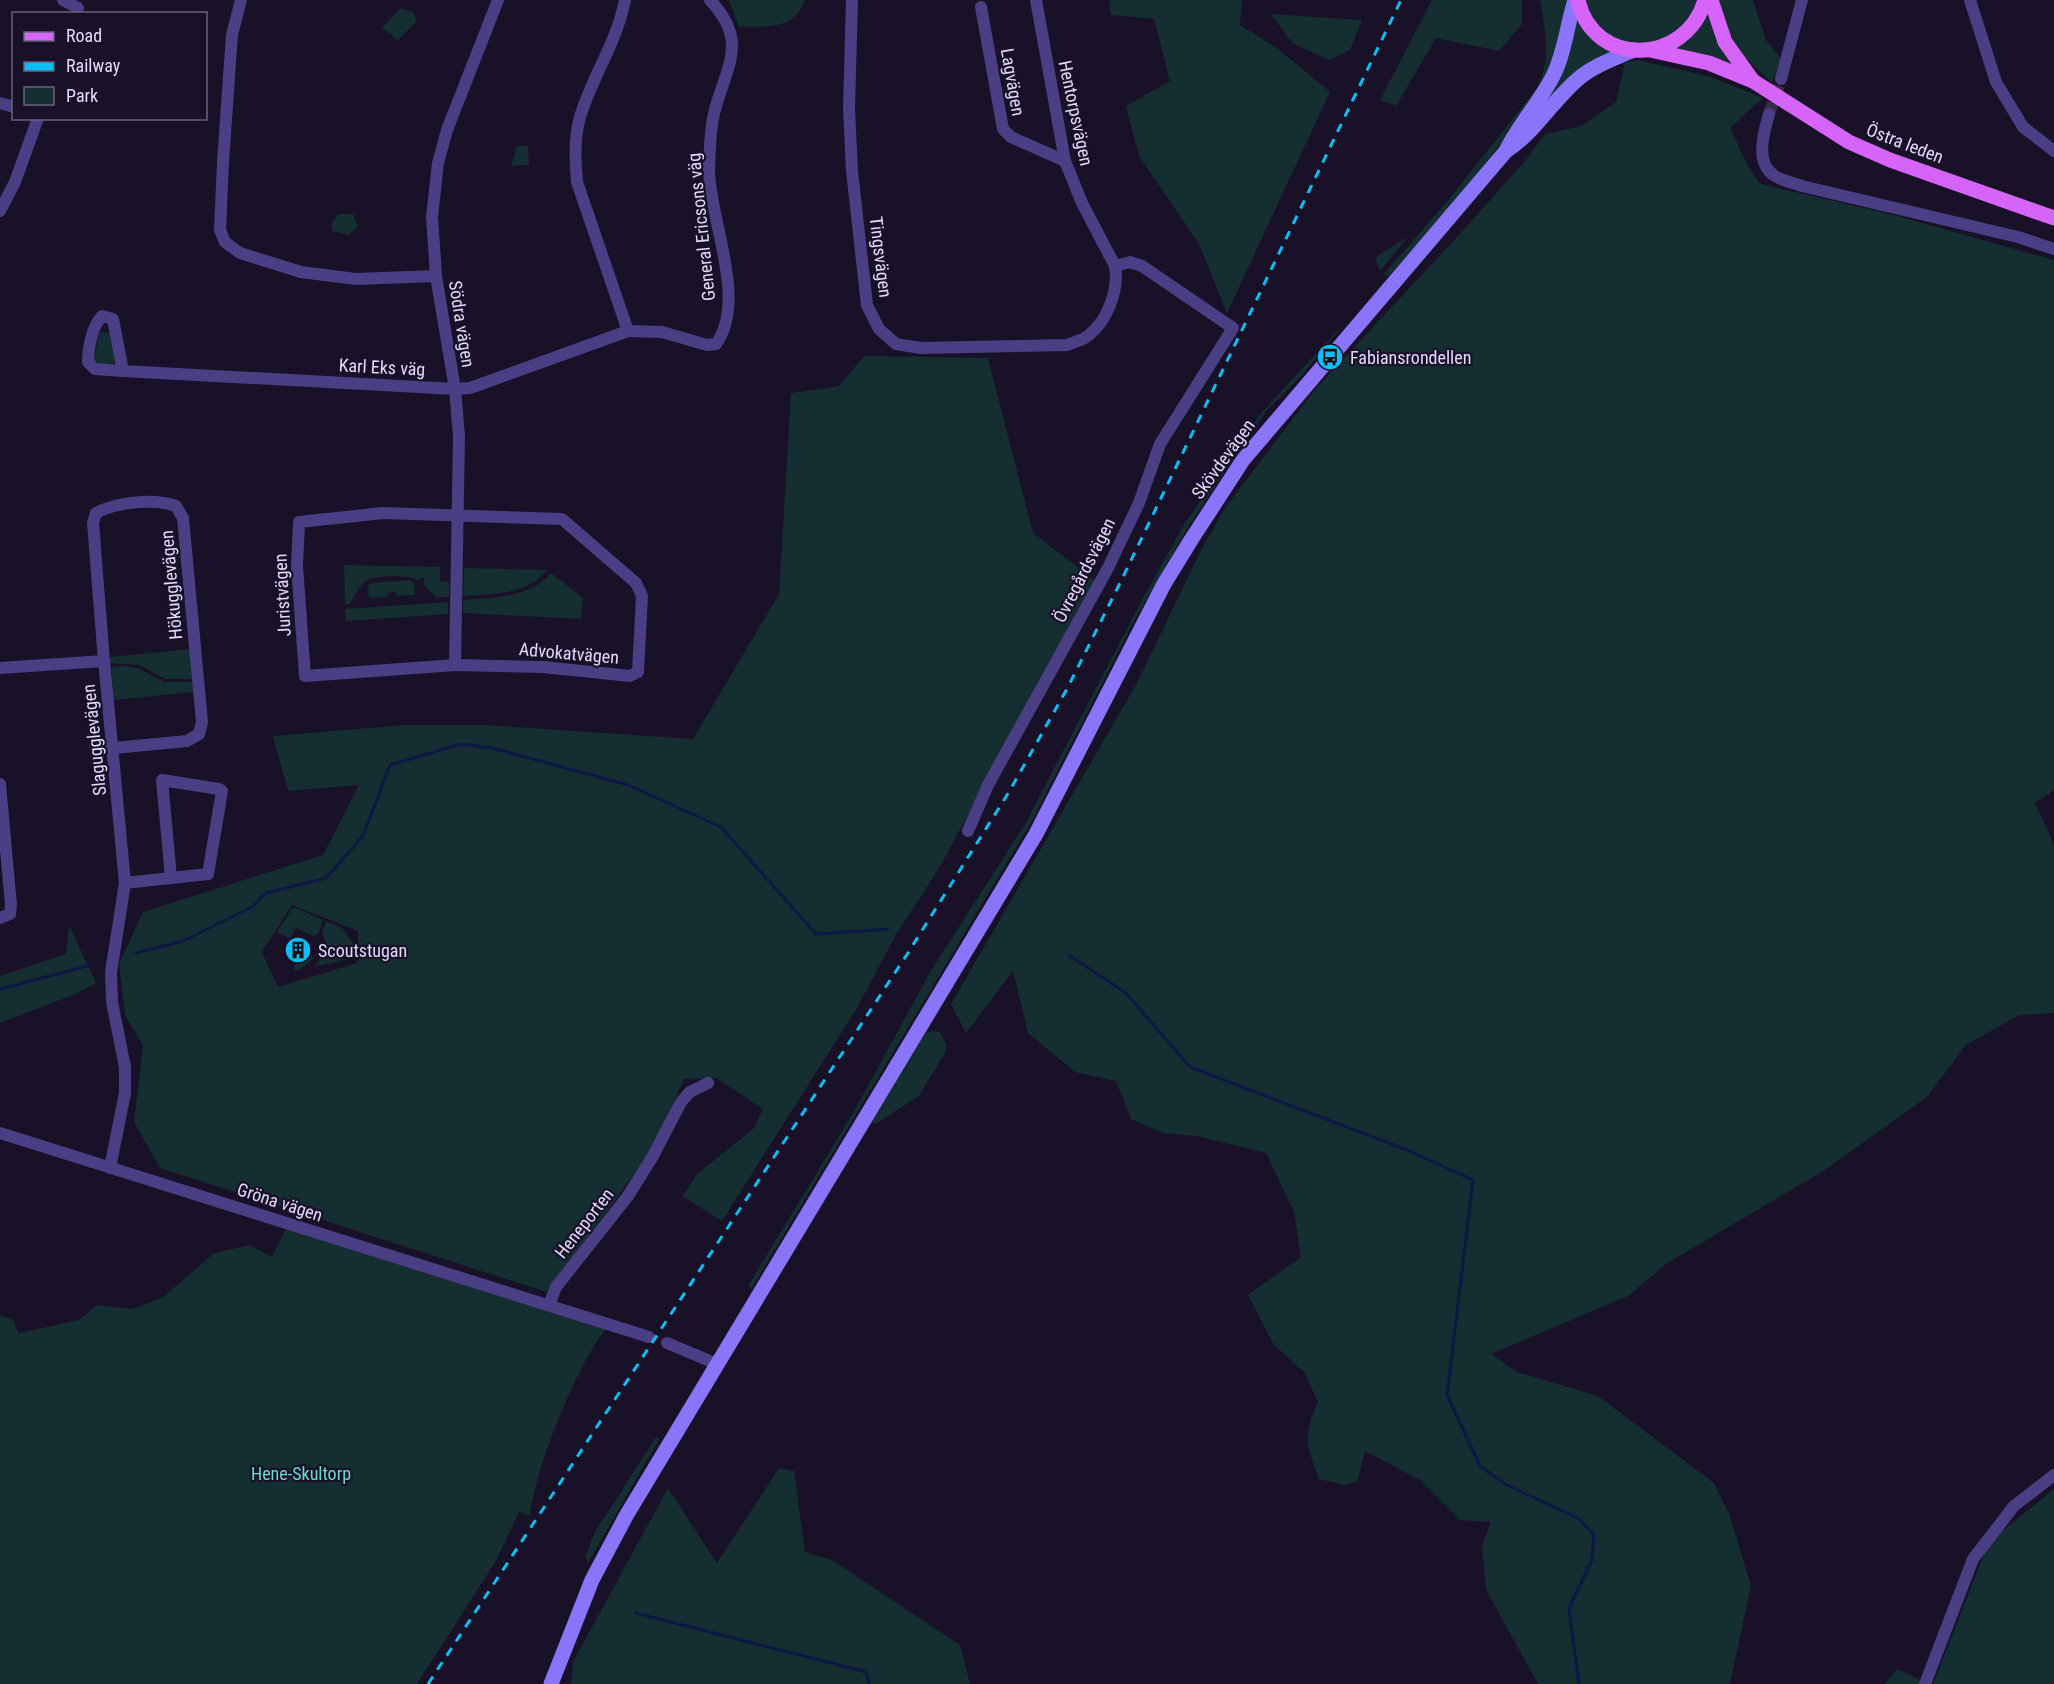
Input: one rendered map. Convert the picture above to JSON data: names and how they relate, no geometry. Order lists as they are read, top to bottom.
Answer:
{
  "streets": {
    "main road": ["Östra leden", "Skövdevägen"],
    "street": [
      "Lagvägen",
      "Hentorpsvägen",
      "General Ericsons väg",
      "Tingsvägen",
      "Södra vägen",
      "Karl Eks väg",
      "Övregårdsvägen",
      "Hökugglevägen",
      "Juristvägen",
      "Advokatvägen",
      "Slagugglevägen",
      "Gröna vägen",
      "Heneporten"
    ]
  },
  "crossings": [
    ["Lagvägen", "Hentorpsvägen"],
    ["Hentorpsvägen", "Tingsvägen"],
    ["Hentorpsvägen", "Övregårdsvägen"],
    ["General Ericsons väg", "Karl Eks väg"],
    ["Tingsvägen", "Övregårdsvägen"],
    ["Södra vägen", "Karl Eks väg"],
    ["Södra vägen", "Juristvägen"],
    ["Södra vägen", "Advokatvägen"],
    ["Hökugglevägen", "Slagugglevägen"],
    ["Juristvägen", "Advokatvägen"],
    ["Slagugglevägen", "Gröna vägen"],
    ["Gröna vägen", "Heneporten"]
  ],
  "parks": ["Hene-Skultorp"],
  "places": {
    "bus stop": ["Fabiansrondellen"],
    "building": ["Scoutstugan"]
  },
  "legend": ["Road", "Railway", "Park"]
}
